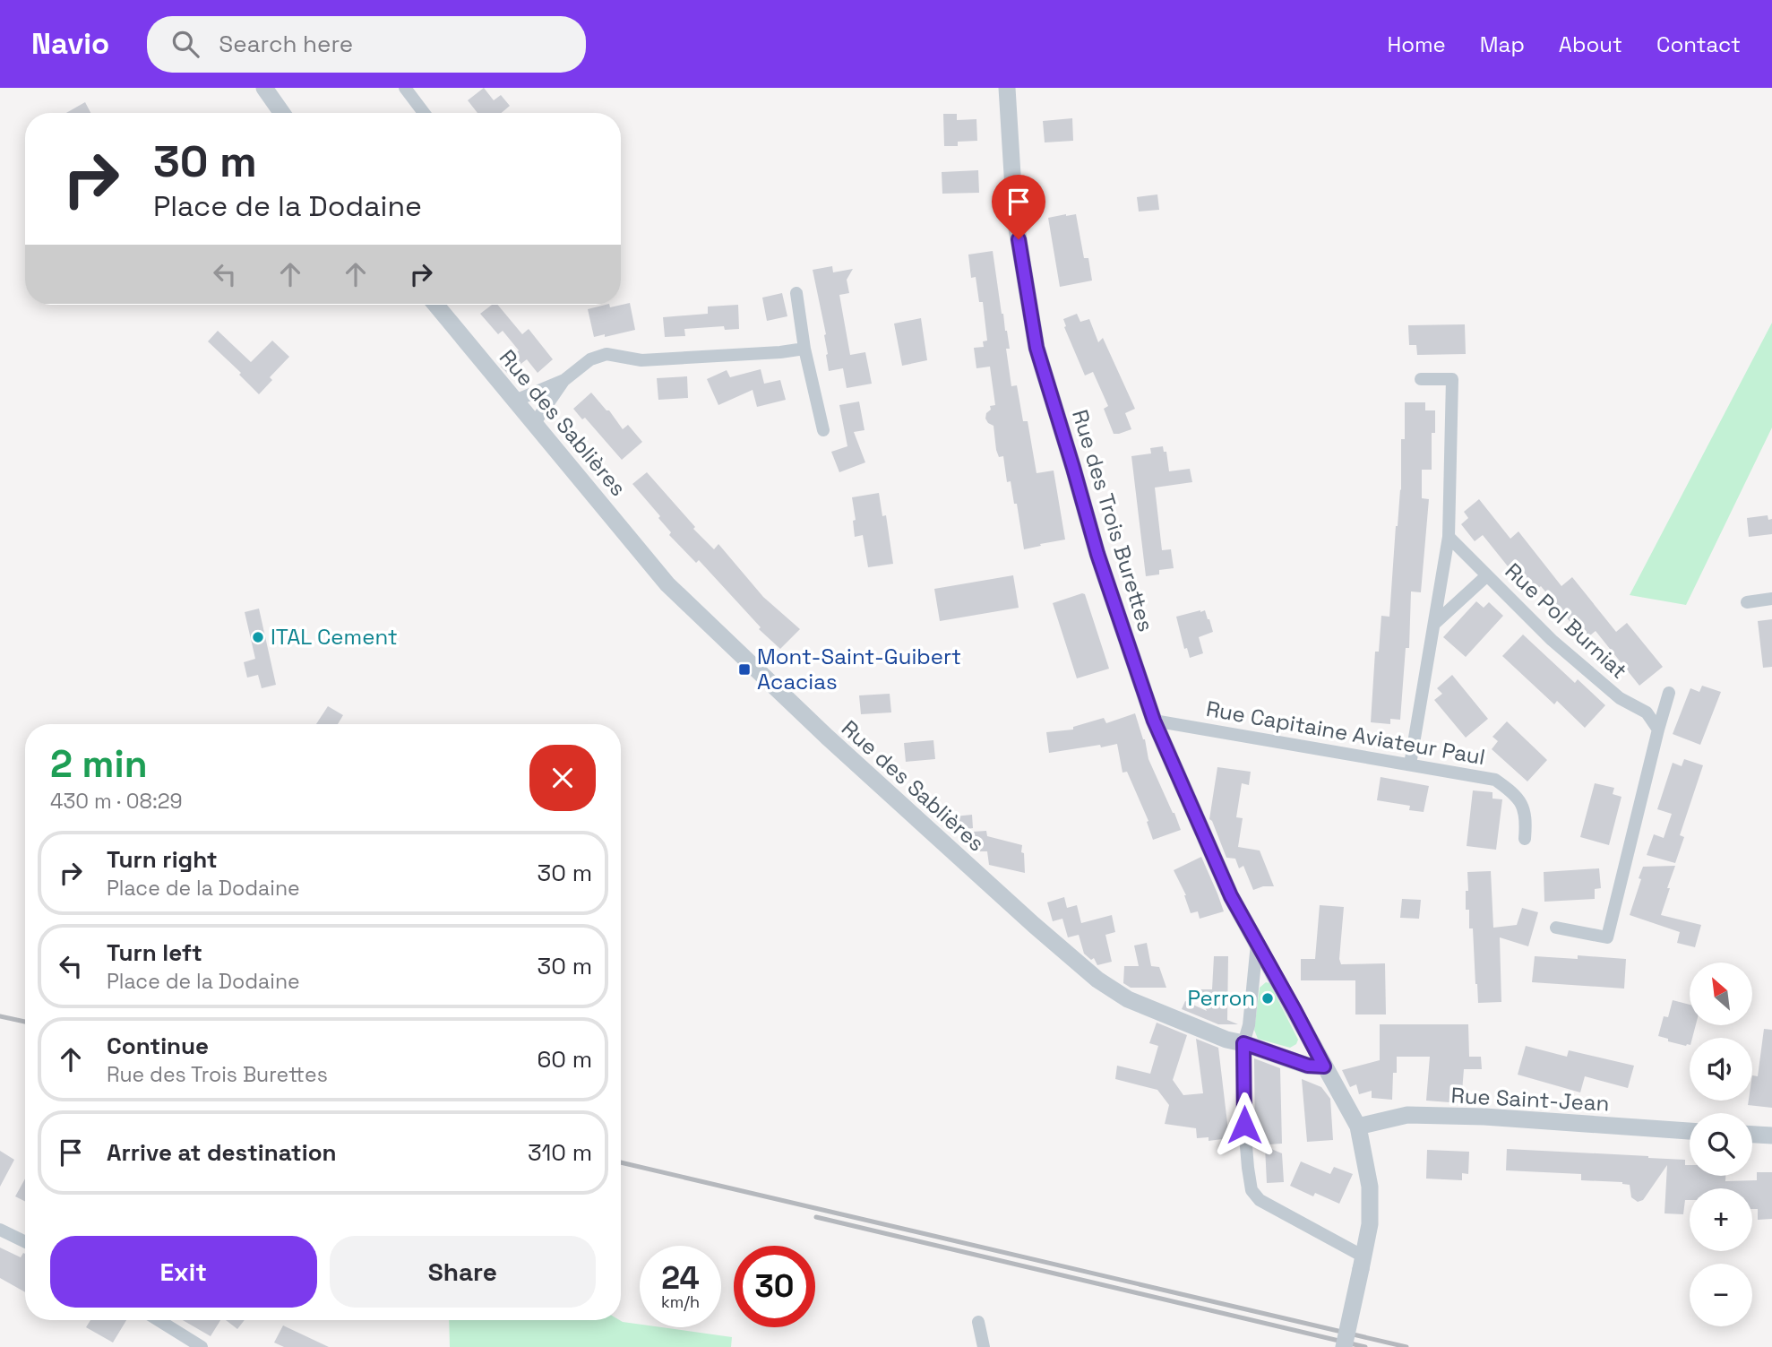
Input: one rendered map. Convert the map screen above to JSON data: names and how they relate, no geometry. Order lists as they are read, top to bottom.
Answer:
{
  "streets": {
    "street": [
      "Rue des Sablières",
      "Rue des Trois Burettes",
      "Rue Pol Burniat",
      "Rue Capitaine Aviateur Paul",
      "Rue Saint-Jean"
    ]
  },
  "crossings": [
    ["Rue des Sablières", "Rue des Trois Burettes"],
    ["Rue des Trois Burettes", "Rue Capitaine Aviateur Paul"],
    ["Rue des Trois Burettes", "Rue Saint-Jean"]
  ],
  "places": {
    "other": ["ITAL Cement", "Perron"],
    "transit": ["Mont-Saint-Guibert Acacias"]
  },
  "north": "top left",
  "page": {
    "header": "Navio",
    "search": "Search here",
    "nav": [
      "Home",
      "Map",
      "About",
      "Contact"
    ],
    "turn": ["30 m", "Place de la Dodaine"],
    "heading": ["2 min", "430 m · 08:29"],
    "list": [
      {
        "name": "Turn right",
        "note": "Place de la Dodaine",
        "value": "30 m"
      },
      {
        "name": "Turn left",
        "note": "Place de la Dodaine",
        "value": "30 m"
      },
      {
        "name": "Continue",
        "note": "Rue des Trois Burettes",
        "value": "60 m"
      },
      {
        "name": "Arrive at destination",
        "value": "310 m"
      }
    ],
    "map_buttons": ["+", "−"],
    "buttons": ["Exit", "Share"],
    "speed": "24 km/h",
    "limit": "30"
  }
}
